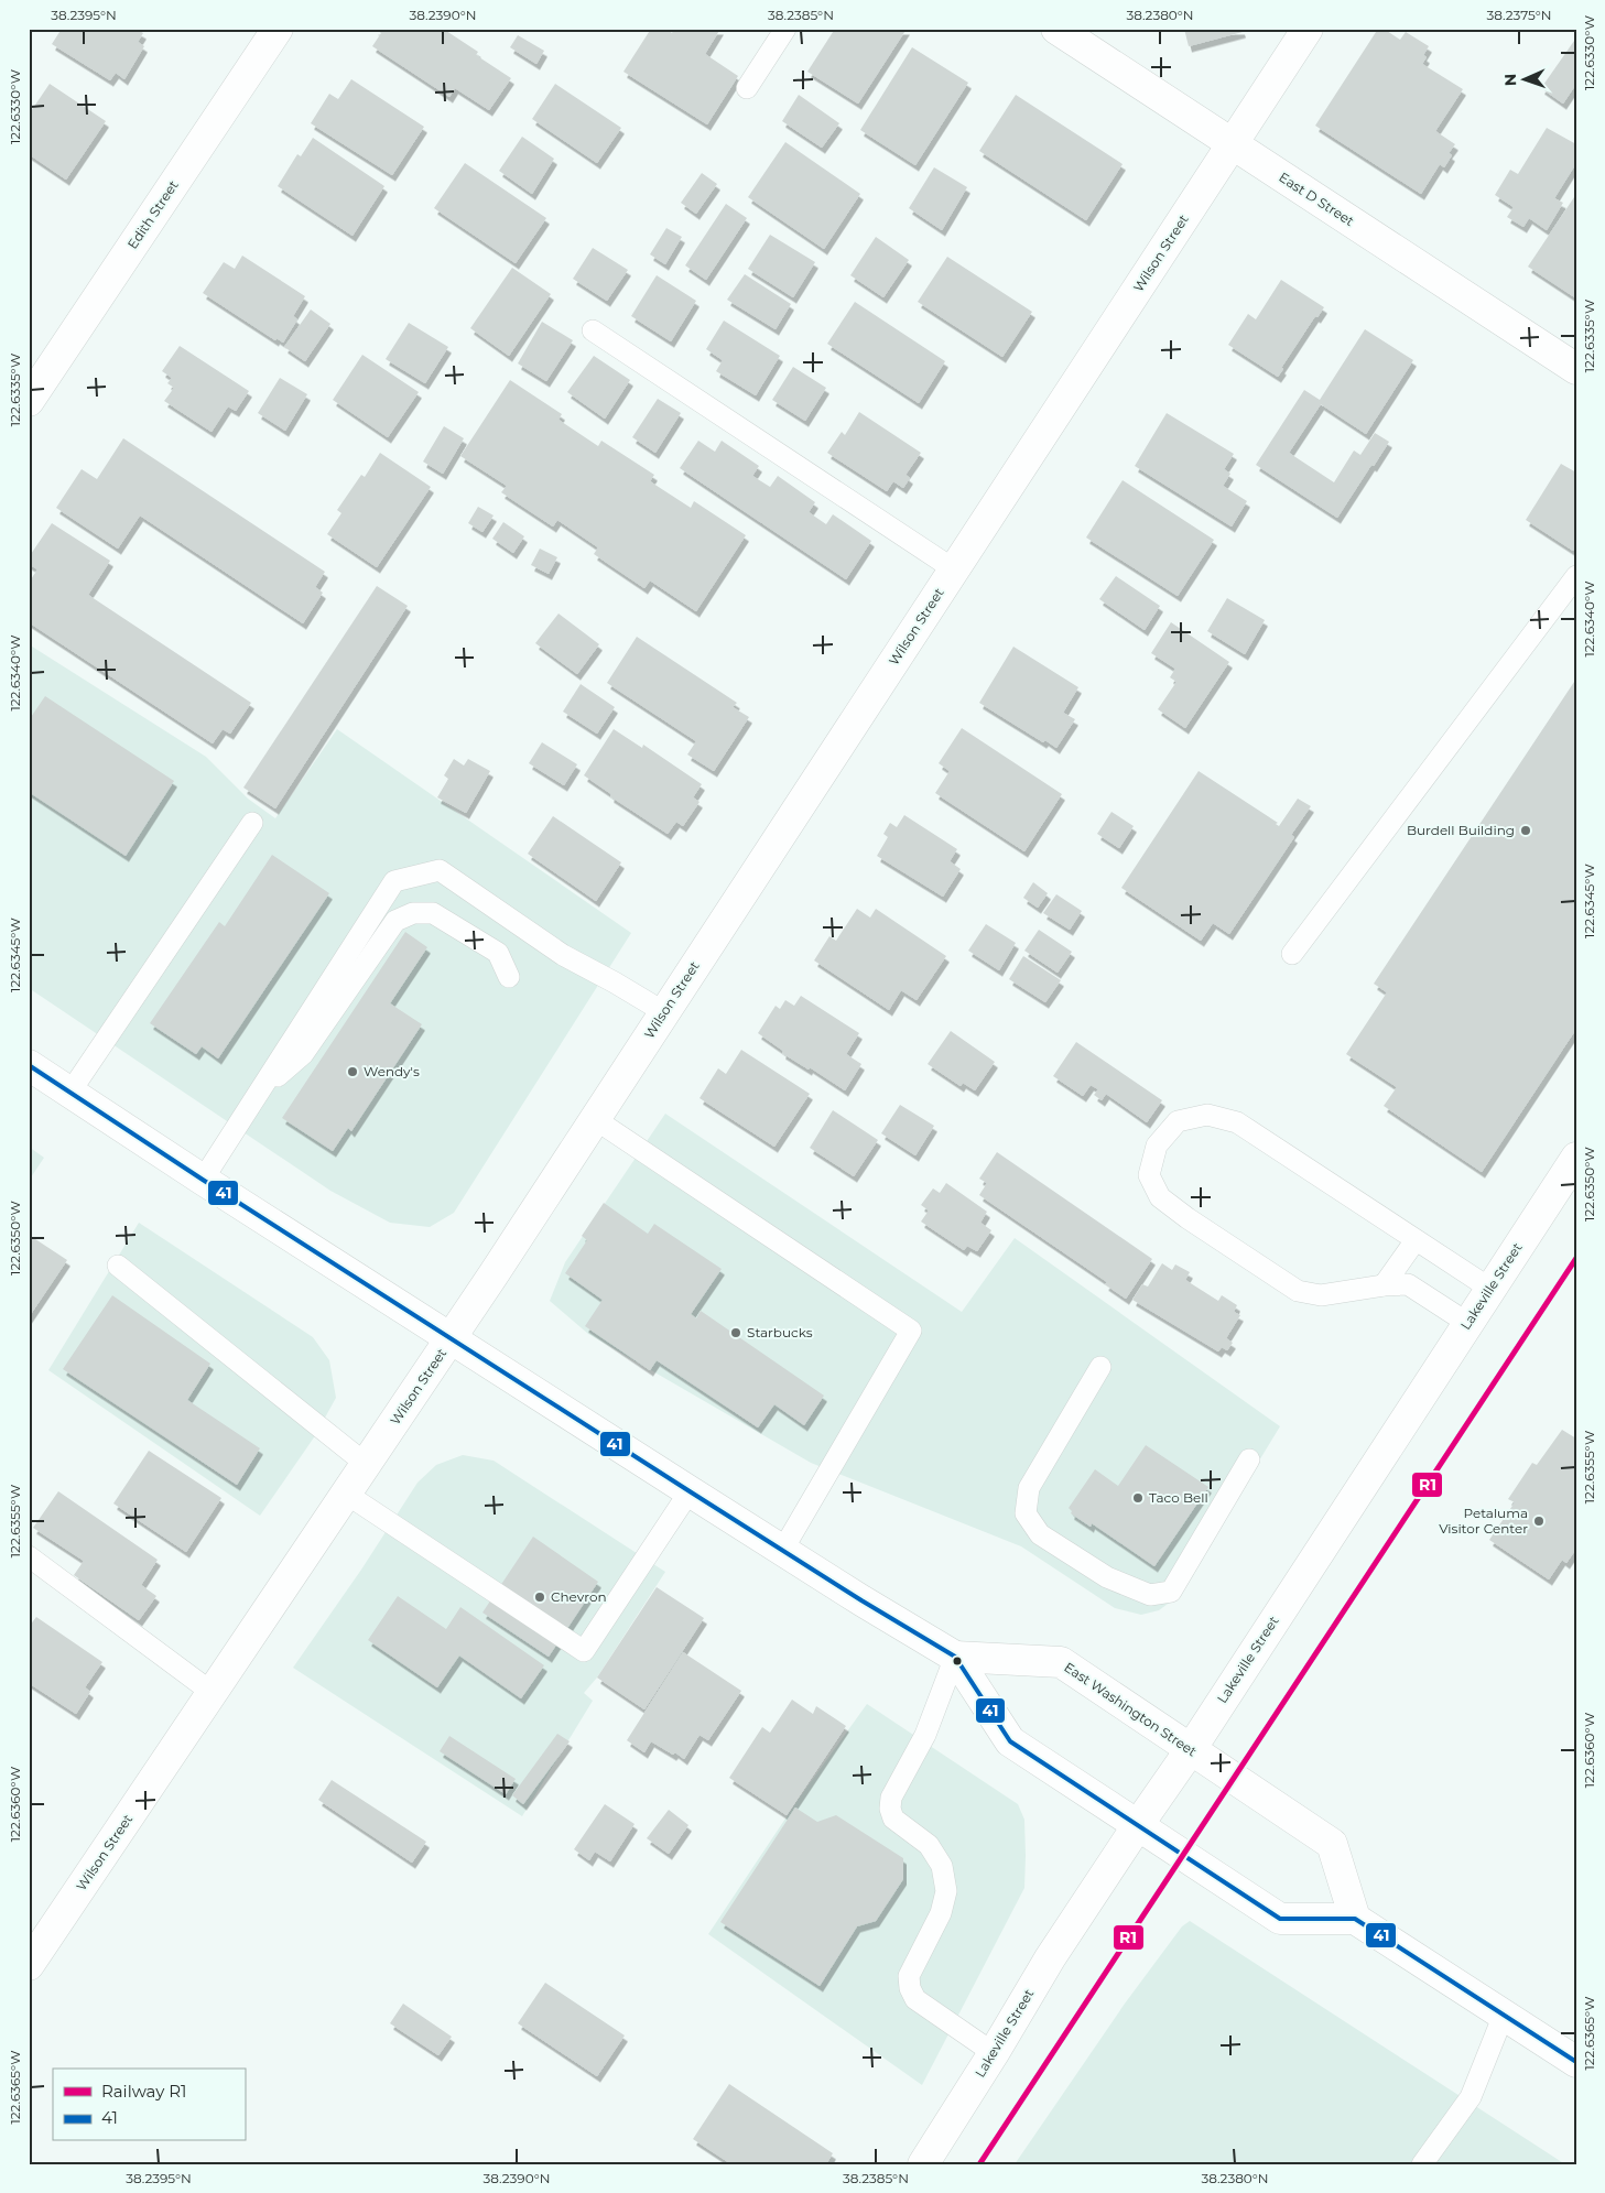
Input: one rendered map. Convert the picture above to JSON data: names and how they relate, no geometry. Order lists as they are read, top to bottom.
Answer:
{
  "streets": {
    "main road": [
      "East D Street",
      "Edith Street",
      "Wilson Street",
      "Lakeville Street",
      "East Washington Street"
    ]
  },
  "crossings": [
    ["East D Street", "Wilson Street"],
    ["Wilson Street", "East Washington Street"],
    ["Lakeville Street", "East Washington Street"]
  ],
  "places": [
    "Burdell Building",
    "Wendy's",
    "Starbucks",
    "Taco Bell",
    "Petaluma Visitor Center",
    "Chevron"
  ],
  "lines": ["transit line 41", "rail line R1"],
  "legend": ["Railway R1", "41"],
  "north": "left",
  "coordinates": [
    "38.2395°N",
    "38.2390°N",
    "38.2385°N",
    "38.2380°N",
    "38.2375°N",
    "122.6330°W",
    "122.6335°W",
    "122.6340°W",
    "122.6345°W",
    "122.6350°W",
    "122.6355°W",
    "122.6360°W",
    "122.6365°W"
  ]
}
